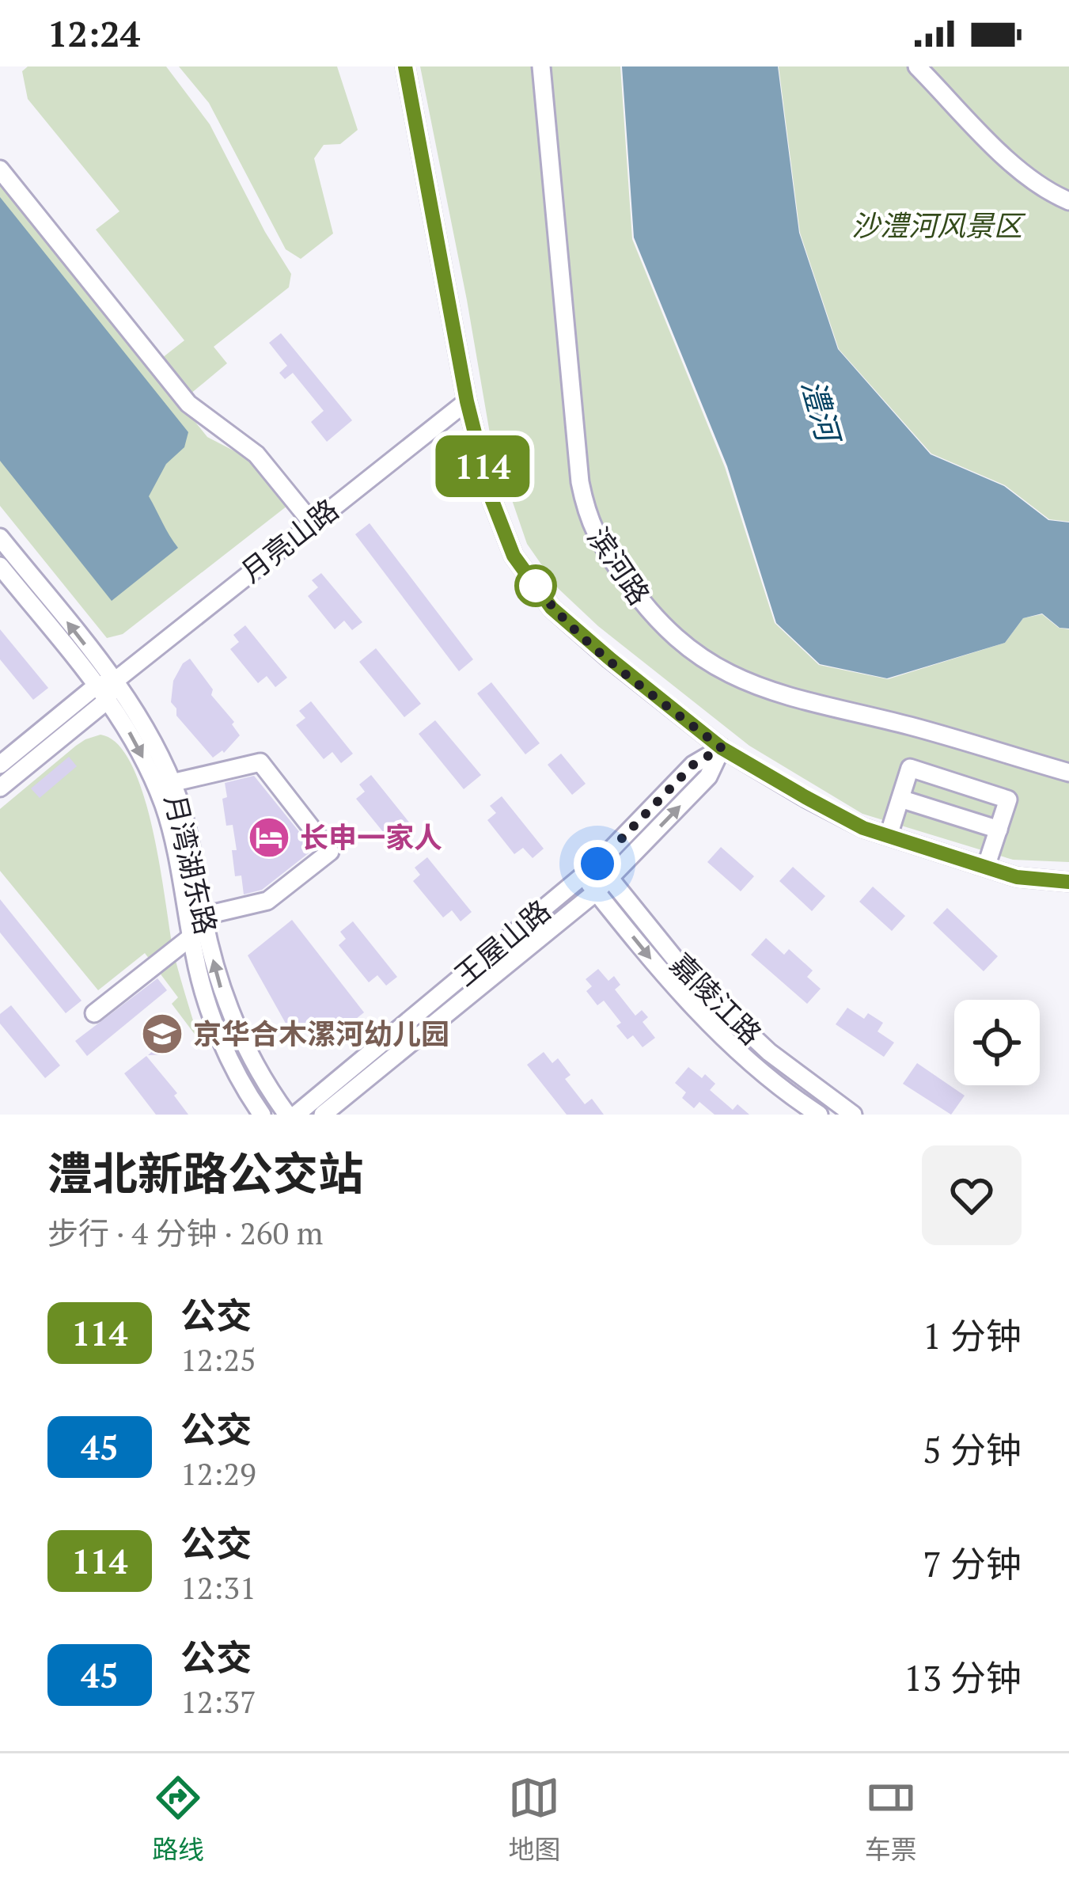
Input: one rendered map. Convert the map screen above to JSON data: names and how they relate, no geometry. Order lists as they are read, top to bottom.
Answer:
{
  "streets": {
    "street": [
      "月亮山路",
      "滨河路",
      "月湾湖东路",
      "王屋山路",
      "嘉陵江路"
    ]
  },
  "crossings": [
    ["月亮山路", "月湾湖东路"],
    ["王屋山路", "嘉陵江路"]
  ],
  "water": ["澧河"],
  "parks": ["沙澧河风景区"],
  "places": {
    "hotel": ["长申一家人"],
    "school or university": ["京华合木漯河幼儿园"]
  },
  "lines": ["bus line 114"],
  "page": {
    "status": "12:24",
    "on_map": "114",
    "heading": ["澧北新路公交站", "步行 · 4 分钟 · 260 m"],
    "list": [
      {
        "mark": "114",
        "name": "公交",
        "note": "12:25",
        "value": "1 分钟"
      },
      {
        "mark": "45",
        "name": "公交",
        "note": "12:29",
        "value": "5 分钟"
      },
      {
        "mark": "114",
        "name": "公交",
        "note": "12:31",
        "value": "7 分钟"
      },
      {
        "mark": "45",
        "name": "公交",
        "note": "12:37",
        "value": "13 分钟"
      }
    ],
    "tabs": ["路线", "地图", "车票"]
  }
}
